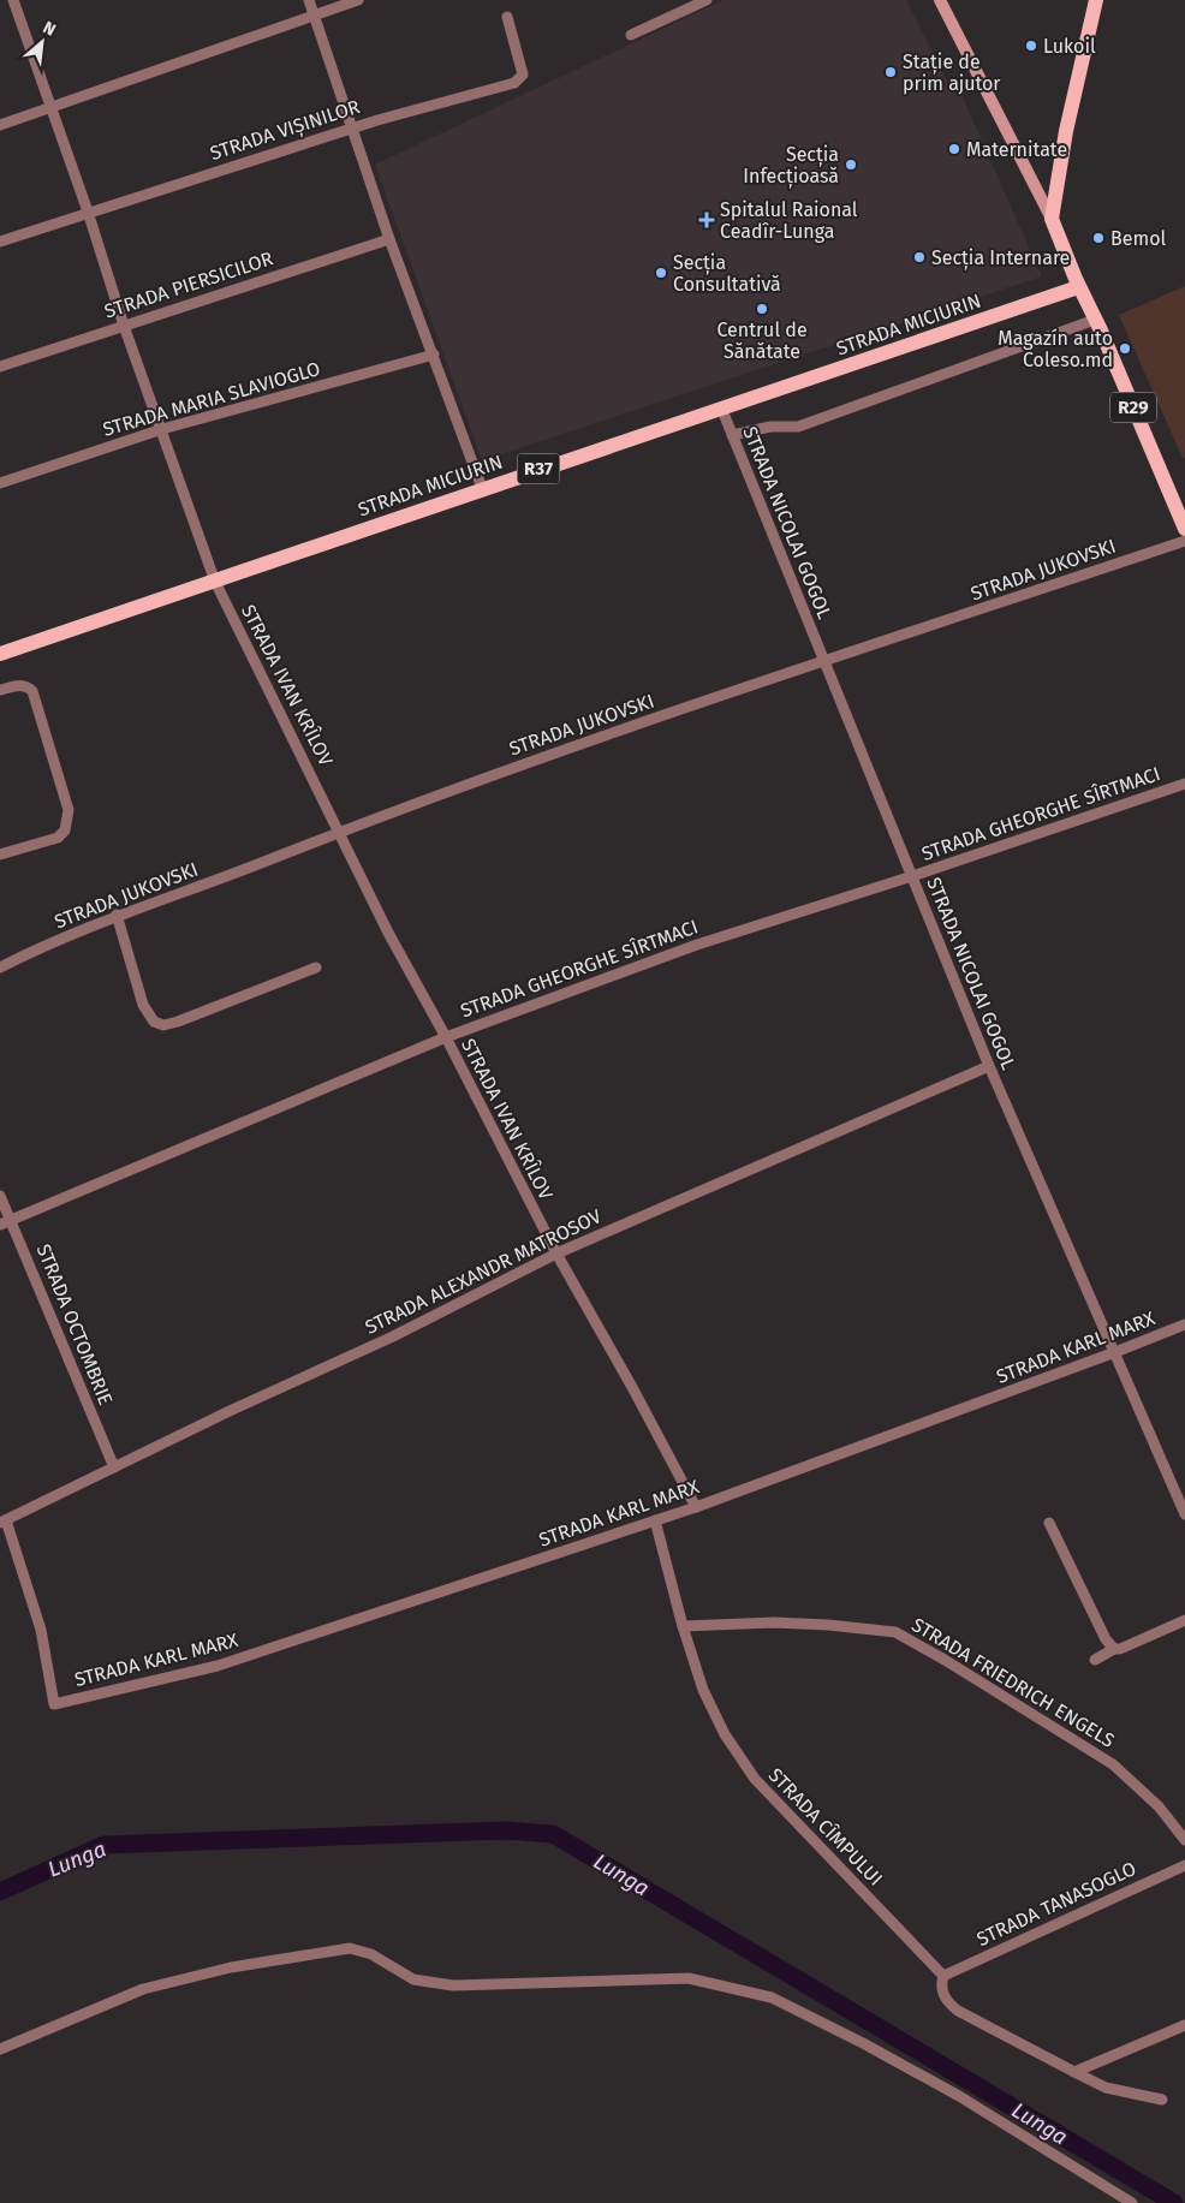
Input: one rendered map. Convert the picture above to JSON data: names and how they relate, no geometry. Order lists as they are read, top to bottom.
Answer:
{
  "streets": {
    "main road": ["STRADA MICIURIN", "R29", "R37"],
    "street": [
      "STRADA VIȘINILOR",
      "STRADA PIERSICILOR",
      "STRADA MARIA SLAVIOGLO",
      "STRADA NICOLAI GOGOL",
      "STRADA JUKOVSKI",
      "STRADA IVAN KRÎLOV",
      "STRADA GHEORGHE SÎRTMACI",
      "STRADA ALEXANDR MATROSOV",
      "STRADA OCTOMBRIE",
      "STRADA KARL MARX",
      "STRADA FRIEDRICH ENGELS",
      "STRADA CÎMPULUI",
      "STRADA TANASOGLO"
    ]
  },
  "crossings": [
    ["STRADA VIȘINILOR", "STRADA IVAN KRÎLOV"],
    ["STRADA PIERSICILOR", "STRADA IVAN KRÎLOV"],
    ["STRADA MICIURIN", "R29"],
    ["STRADA MICIURIN", "STRADA NICOLAI GOGOL"],
    ["STRADA MICIURIN", "STRADA IVAN KRÎLOV"],
    ["STRADA MARIA SLAVIOGLO", "STRADA IVAN KRÎLOV"],
    ["STRADA NICOLAI GOGOL", "STRADA JUKOVSKI"],
    ["STRADA NICOLAI GOGOL", "STRADA GHEORGHE SÎRTMACI"],
    ["STRADA NICOLAI GOGOL", "STRADA ALEXANDR MATROSOV"],
    ["STRADA NICOLAI GOGOL", "STRADA KARL MARX"],
    ["STRADA JUKOVSKI", "STRADA IVAN KRÎLOV"],
    ["STRADA IVAN KRÎLOV", "STRADA GHEORGHE SÎRTMACI"],
    ["STRADA IVAN KRÎLOV", "STRADA ALEXANDR MATROSOV"],
    ["STRADA IVAN KRÎLOV", "STRADA KARL MARX"],
    ["STRADA GHEORGHE SÎRTMACI", "STRADA OCTOMBRIE"],
    ["STRADA ALEXANDR MATROSOV", "STRADA OCTOMBRIE"],
    ["STRADA ALEXANDR MATROSOV", "STRADA KARL MARX"],
    ["STRADA KARL MARX", "STRADA CÎMPULUI"],
    ["STRADA FRIEDRICH ENGELS", "STRADA CÎMPULUI"],
    ["STRADA CÎMPULUI", "STRADA TANASOGLO"]
  ],
  "water": ["Lunga"],
  "places": {
    "other": [
      "Lukoil",
      "Stație de prim ajutor",
      "Maternitate",
      "Secția Infecțioasă",
      "Bemol",
      "Secția Internare",
      "Secția Consultativă",
      "Centrul de Sănătate",
      "Magazín auto Coleso.md"
    ],
    "health": ["Spitalul Raional Ceadîr-Lunga"]
  },
  "north": "top right"
}
